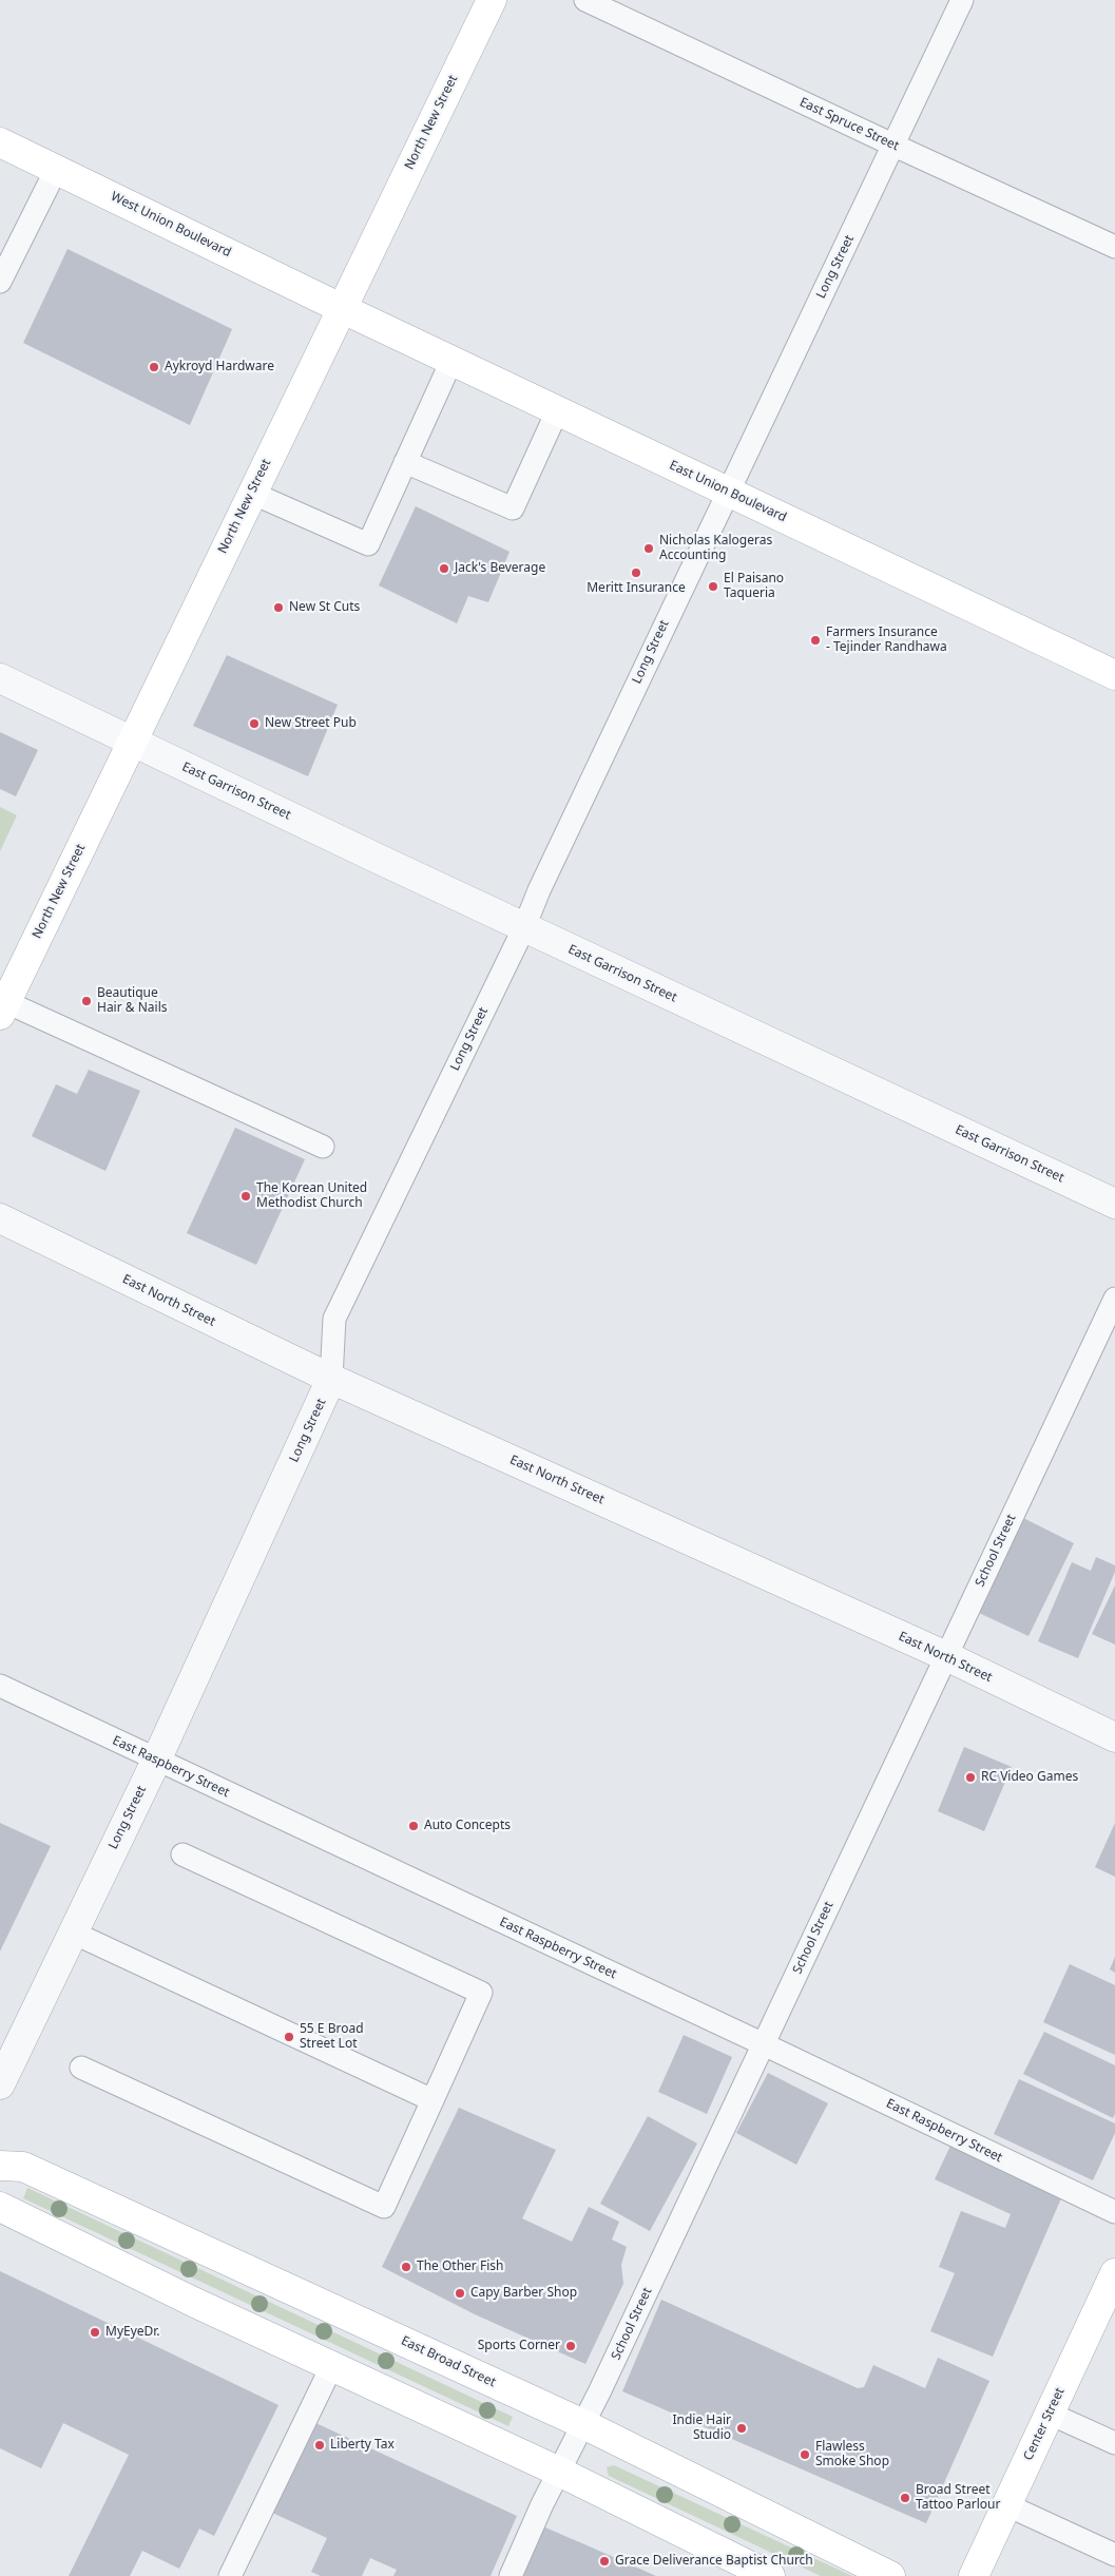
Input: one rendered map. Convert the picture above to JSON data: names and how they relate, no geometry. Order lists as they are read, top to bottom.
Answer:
{
  "streets": {
    "main road": [
      "North New Street",
      "West Union Boulevard",
      "East Union Boulevard",
      "East Broad Street",
      "Center Street"
    ],
    "street": ["Long Street", "East Garrison Street", "East North Street"],
    "lane": ["East Spruce Street", "School Street", "East Raspberry Street"]
  },
  "crossings": [
    ["North New Street", "West Union Boulevard"],
    ["North New Street", "East Union Boulevard"],
    ["North New Street", "East Garrison Street"],
    ["East Spruce Street", "Long Street"],
    ["West Union Boulevard", "East Union Boulevard"],
    ["Long Street", "East Union Boulevard"],
    ["Long Street", "East Garrison Street"],
    ["Long Street", "East North Street"],
    ["Long Street", "East Raspberry Street"],
    ["East North Street", "School Street"],
    ["School Street", "East Raspberry Street"],
    ["School Street", "East Broad Street"]
  ],
  "places": [
    "Aykroyd Hardware",
    "Nicholas Kalogeras Accounting",
    "Jack's Beverage",
    "Meritt Insurance",
    "El Paisano Taqueria",
    "New St Cuts",
    "Farmers Insurance - Tejinder Randhawa",
    "New Street Pub",
    "Beautique Hair & Nails",
    "The Korean United Methodist Church",
    "RC Video Games",
    "Auto Concepts",
    "55 E Broad Street Lot",
    "The Other Fish",
    "Capy Barber Shop",
    "MyEyeDr.",
    "Sports Corner",
    "Indie Hair Studio",
    "Liberty Tax",
    "Flawless Smoke Shop",
    "Broad Street Tattoo Parlour",
    "Grace Deliverance Baptist Church"
  ]
}
